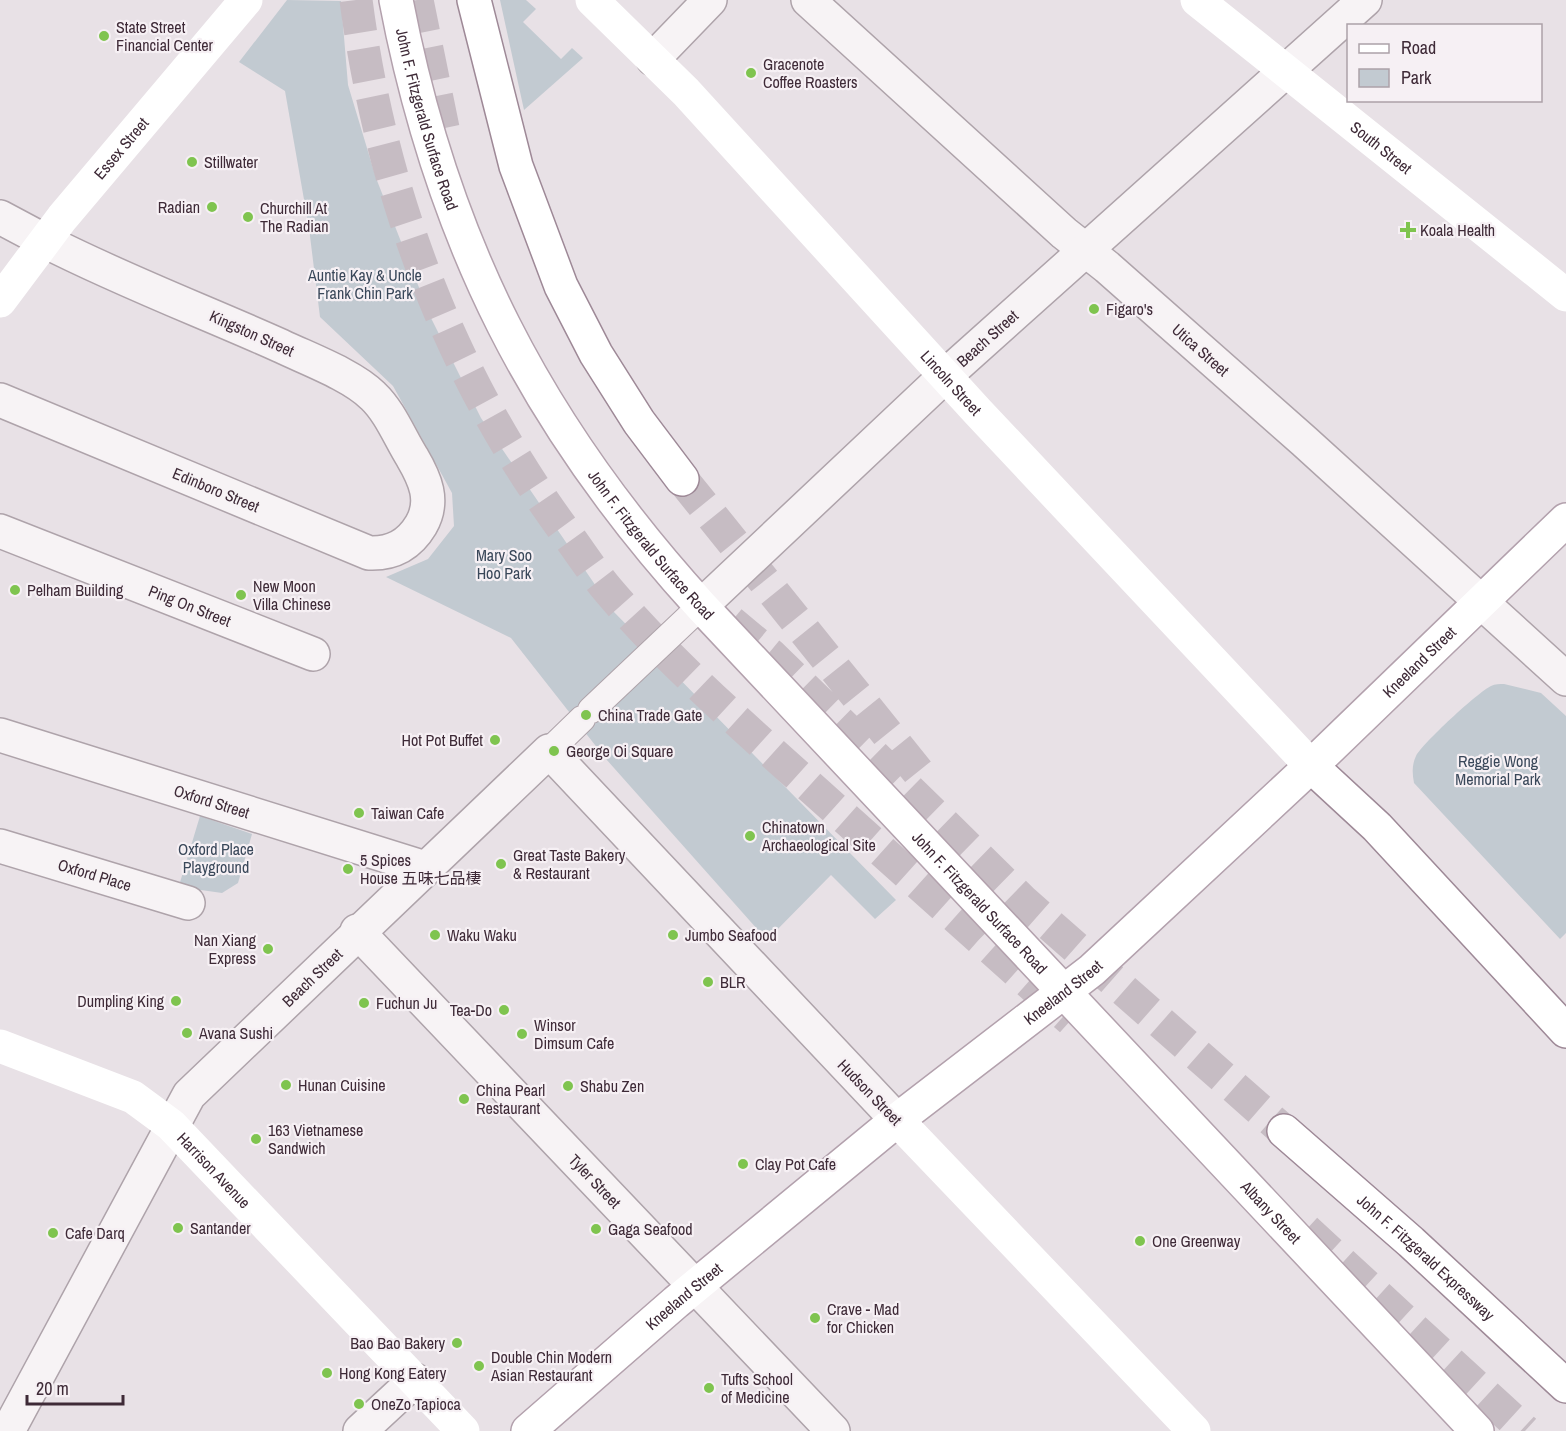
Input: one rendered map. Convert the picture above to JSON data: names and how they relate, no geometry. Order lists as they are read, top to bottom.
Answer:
{
  "streets": {
    "main road": [
      "John F. Fitzgerald Surface Road",
      "South Street",
      "Essex Street",
      "Lincoln Street",
      "Kneeland Street",
      "Hudson Street",
      "Harrison Avenue",
      "Albany Street",
      "John F. Fitzgerald Expressway"
    ],
    "street": [
      "Kingston Street",
      "Beach Street",
      "Utica Street",
      "Edinboro Street",
      "Ping On Street",
      "Oxford Street",
      "Oxford Place",
      "Tyler Street"
    ]
  },
  "crossings": [
    ["John F. Fitzgerald Surface Road", "Beach Street"],
    ["John F. Fitzgerald Surface Road", "Kneeland Street"],
    ["John F. Fitzgerald Surface Road", "Albany Street"],
    ["South Street", "Beach Street"],
    ["Essex Street", "Kingston Street"],
    ["Kingston Street", "Edinboro Street"],
    ["Beach Street", "Utica Street"],
    ["Beach Street", "Lincoln Street"],
    ["Beach Street", "Oxford Street"],
    ["Beach Street", "Hudson Street"],
    ["Beach Street", "Harrison Avenue"],
    ["Beach Street", "Tyler Street"],
    ["Utica Street", "Kneeland Street"],
    ["Lincoln Street", "Kneeland Street"],
    ["Kneeland Street", "Hudson Street"],
    ["Kneeland Street", "Tyler Street"],
    ["Kneeland Street", "Albany Street"]
  ],
  "parks": [
    "Auntie Kay & Uncle Frank Chin Park",
    "Mary Soo Hoo Park",
    "Reggie Wong Memorial Park",
    "Oxford Place Playground"
  ],
  "places": {
    "other": [
      "State Street Financial Center",
      "Gracenote Coffee Roasters",
      "Stillwater",
      "Radian",
      "Churchill At The Radian",
      "Figaro's",
      "Pelham Building",
      "New Moon Villa Chinese",
      "China Trade Gate",
      "Hot Pot Buffet",
      "George Oi Square",
      "Taiwan Cafe",
      "Chinatown Archaeological Site",
      "Great Taste Bakery & Restaurant",
      "5 Spices House 五味七品棲",
      "Waku Waku",
      "Jumbo Seafood",
      "Nan Xiang Express",
      "BLR",
      "Dumpling King",
      "Fuchun Ju",
      "Tea-Do",
      "Avana Sushi",
      "Winsor Dimsum Cafe",
      "Hunan Cuisine",
      "Shabu Zen",
      "China Pearl Restaurant",
      "163 Vietnamese Sandwich",
      "Clay Pot Cafe",
      "Santander",
      "Gaga Seafood",
      "Cafe Darq",
      "One Greenway",
      "Crave - Mad for Chicken",
      "Bao Bao Bakery",
      "Double Chin Modern Asian Restaurant",
      "Hong Kong Eatery",
      "Tufts School of Medicine",
      "OneZo Tapioca"
    ],
    "health": ["Koala Health"]
  },
  "legend": ["Road", "Park"],
  "scale_bar": "20 m"
}
